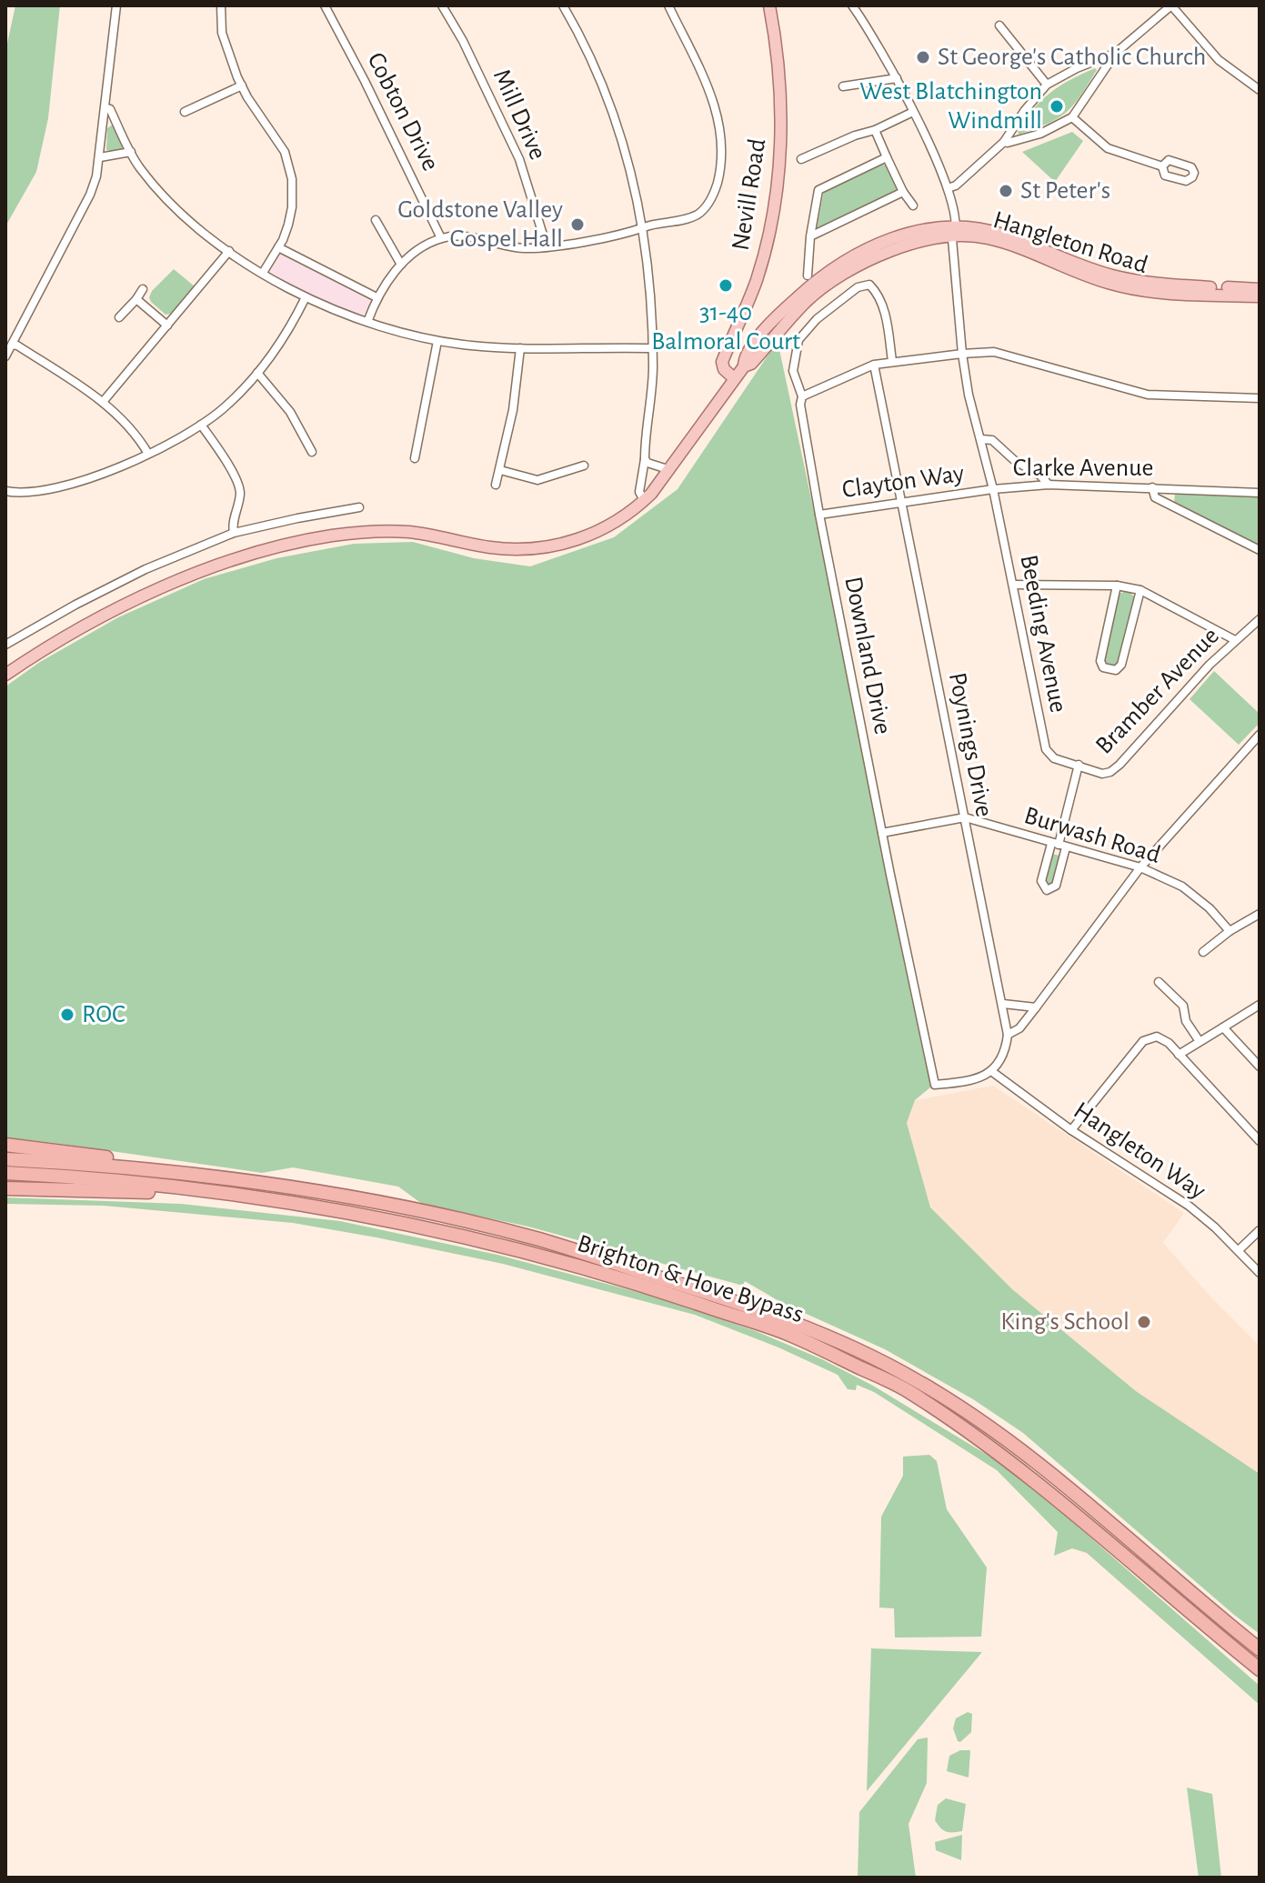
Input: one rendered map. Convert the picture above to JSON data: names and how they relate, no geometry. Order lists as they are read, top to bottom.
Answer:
{
  "streets": {
    "highway": ["Brighton & Hove Bypass"],
    "main road": ["Nevill Road", "Hangleton Road"],
    "street": [
      "Cobton Drive",
      "Mill Drive",
      "Clarke Avenue",
      "Clayton Way",
      "Beeding Avenue",
      "Downland Drive",
      "Bramber Avenue",
      "Poynings Drive",
      "Burwash Road",
      "Hangleton Way"
    ]
  },
  "crossings": [
    ["Nevill Road", "Hangleton Road"],
    ["Hangleton Road", "Clarke Avenue"],
    ["Clarke Avenue", "Clayton Way"],
    ["Clarke Avenue", "Beeding Avenue"],
    ["Clayton Way", "Beeding Avenue"],
    ["Clayton Way", "Downland Drive"],
    ["Clayton Way", "Poynings Drive"],
    ["Beeding Avenue", "Bramber Avenue"],
    ["Downland Drive", "Burwash Road"],
    ["Downland Drive", "Hangleton Way"],
    ["Poynings Drive", "Burwash Road"]
  ],
  "places": [
    "St George's Catholic Church",
    "West Blatchington Windmill",
    "St Peter's",
    "Goldstone Valley Gospel Hall",
    "31-40 Balmoral Court",
    "ROC",
    "King's School"
  ]
}
